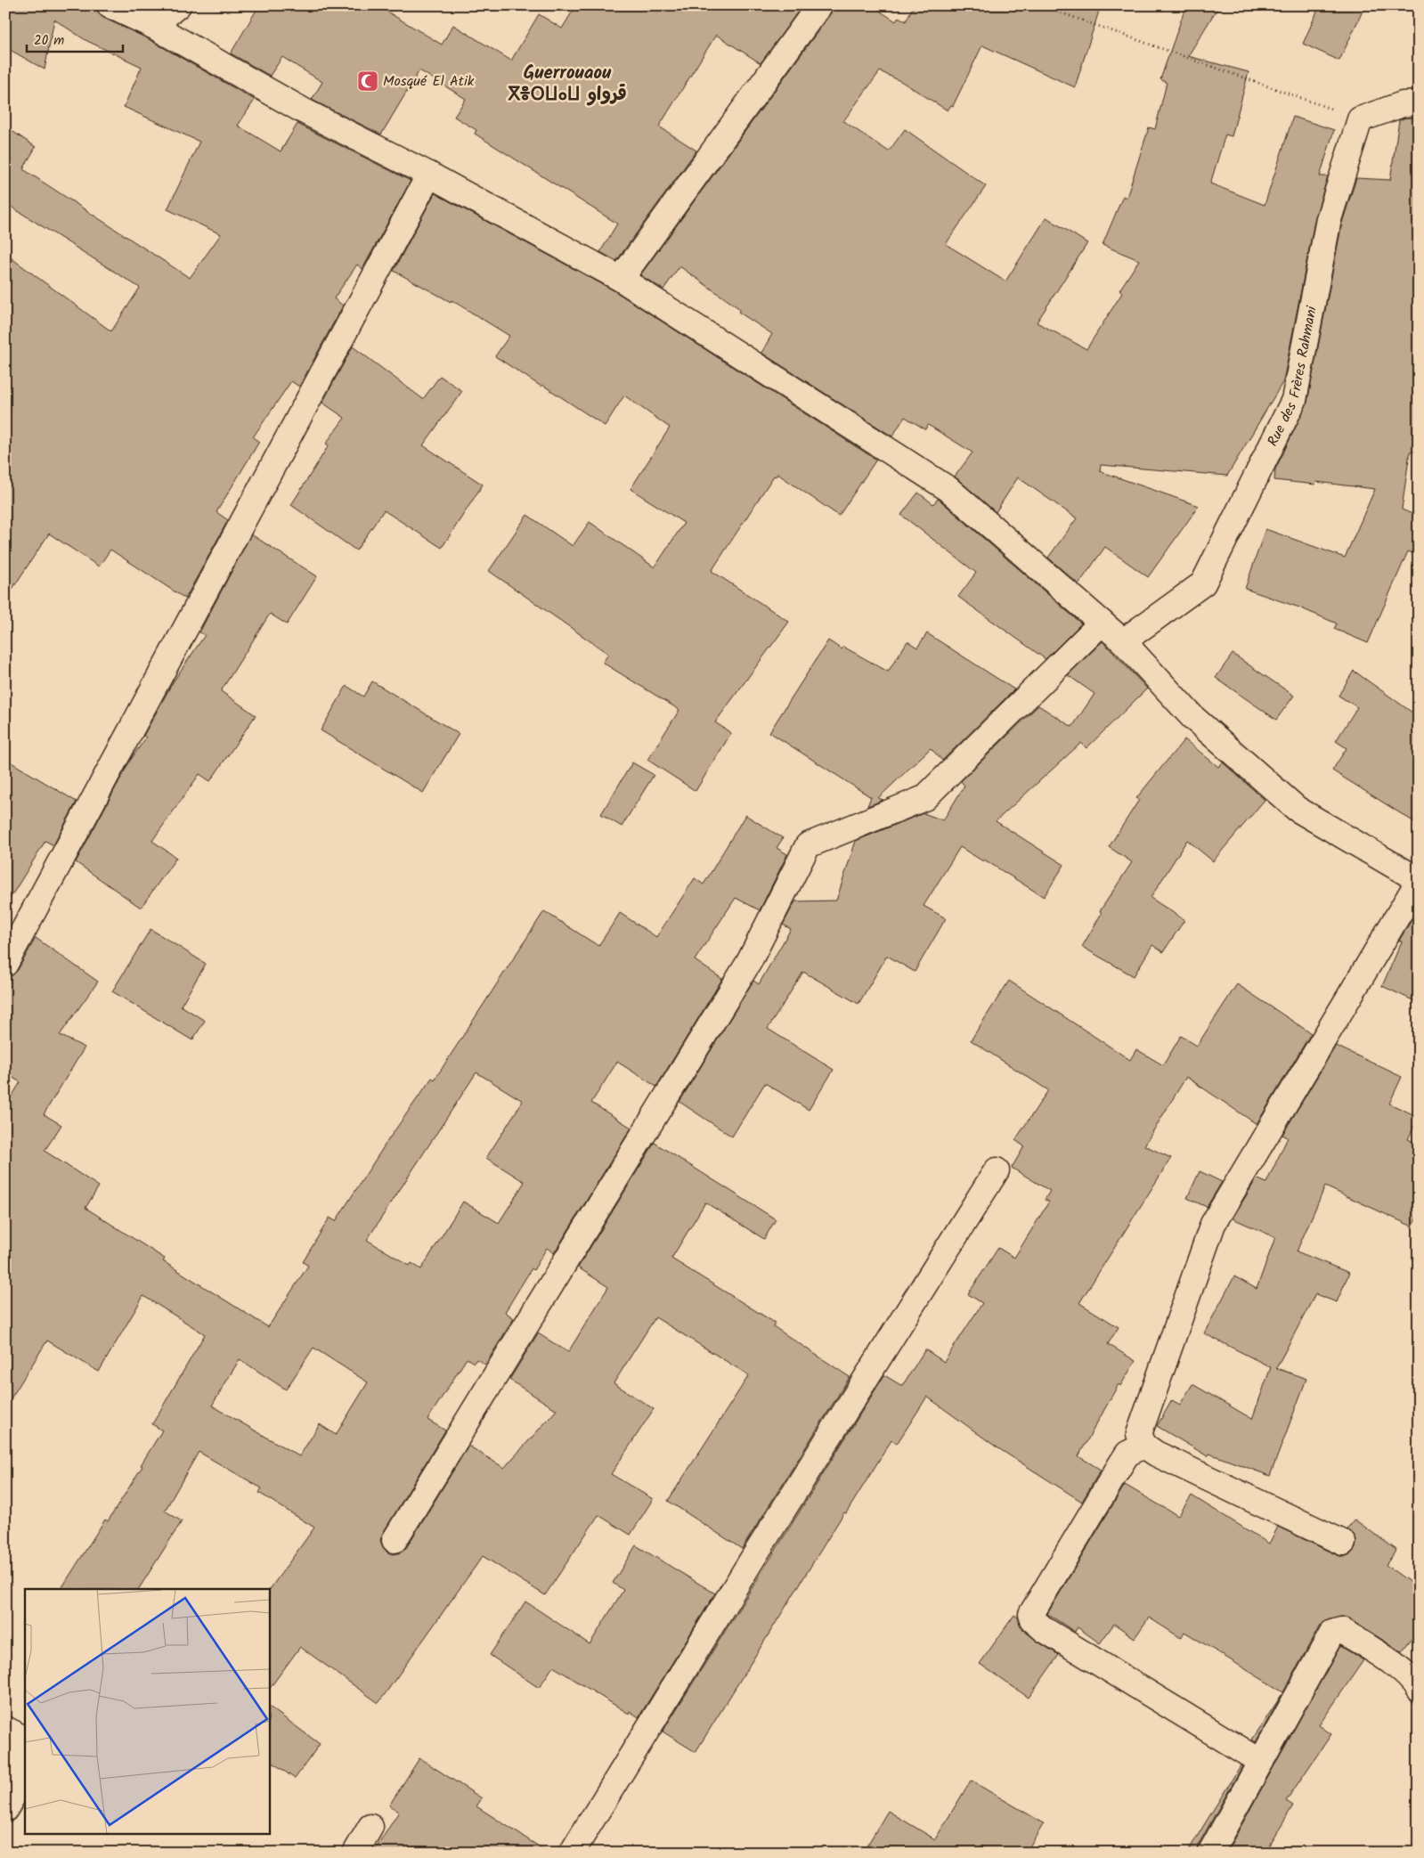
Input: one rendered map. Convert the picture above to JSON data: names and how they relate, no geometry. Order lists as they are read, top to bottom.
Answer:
{
  "streets": {
    "street": ["Rue des Frères Rahmani"]
  },
  "districts": ["Guerrouaou ⴳⴻⵔⵡⴰⵡ قرواو"],
  "places": {
    "mosque": ["Mosqué El Atik"]
  },
  "scale_bar": "20 m"
}
